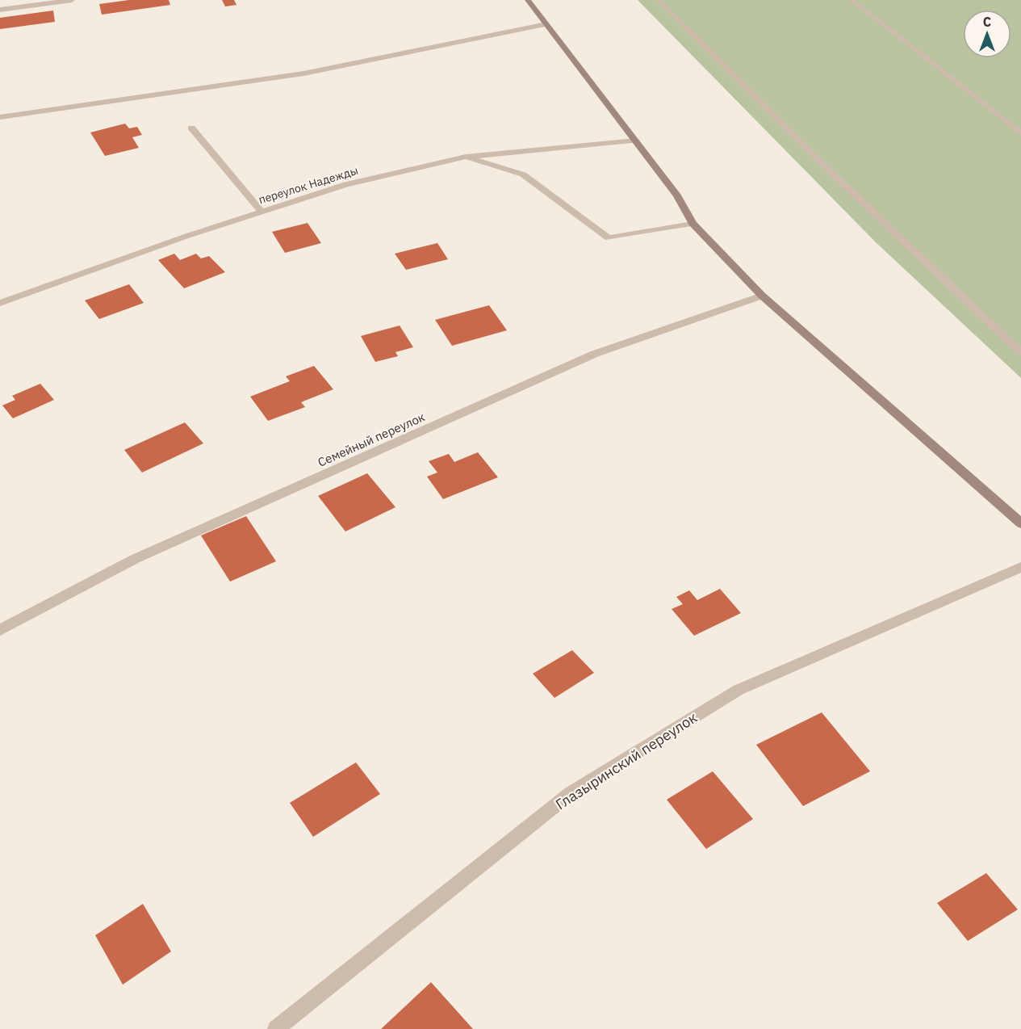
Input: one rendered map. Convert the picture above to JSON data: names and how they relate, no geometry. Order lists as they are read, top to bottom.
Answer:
{
  "streets": {
    "street": ["переулок Надежды", "Семейный переулок", "Глазыринский переулок"]
  },
  "north": "top"
}
